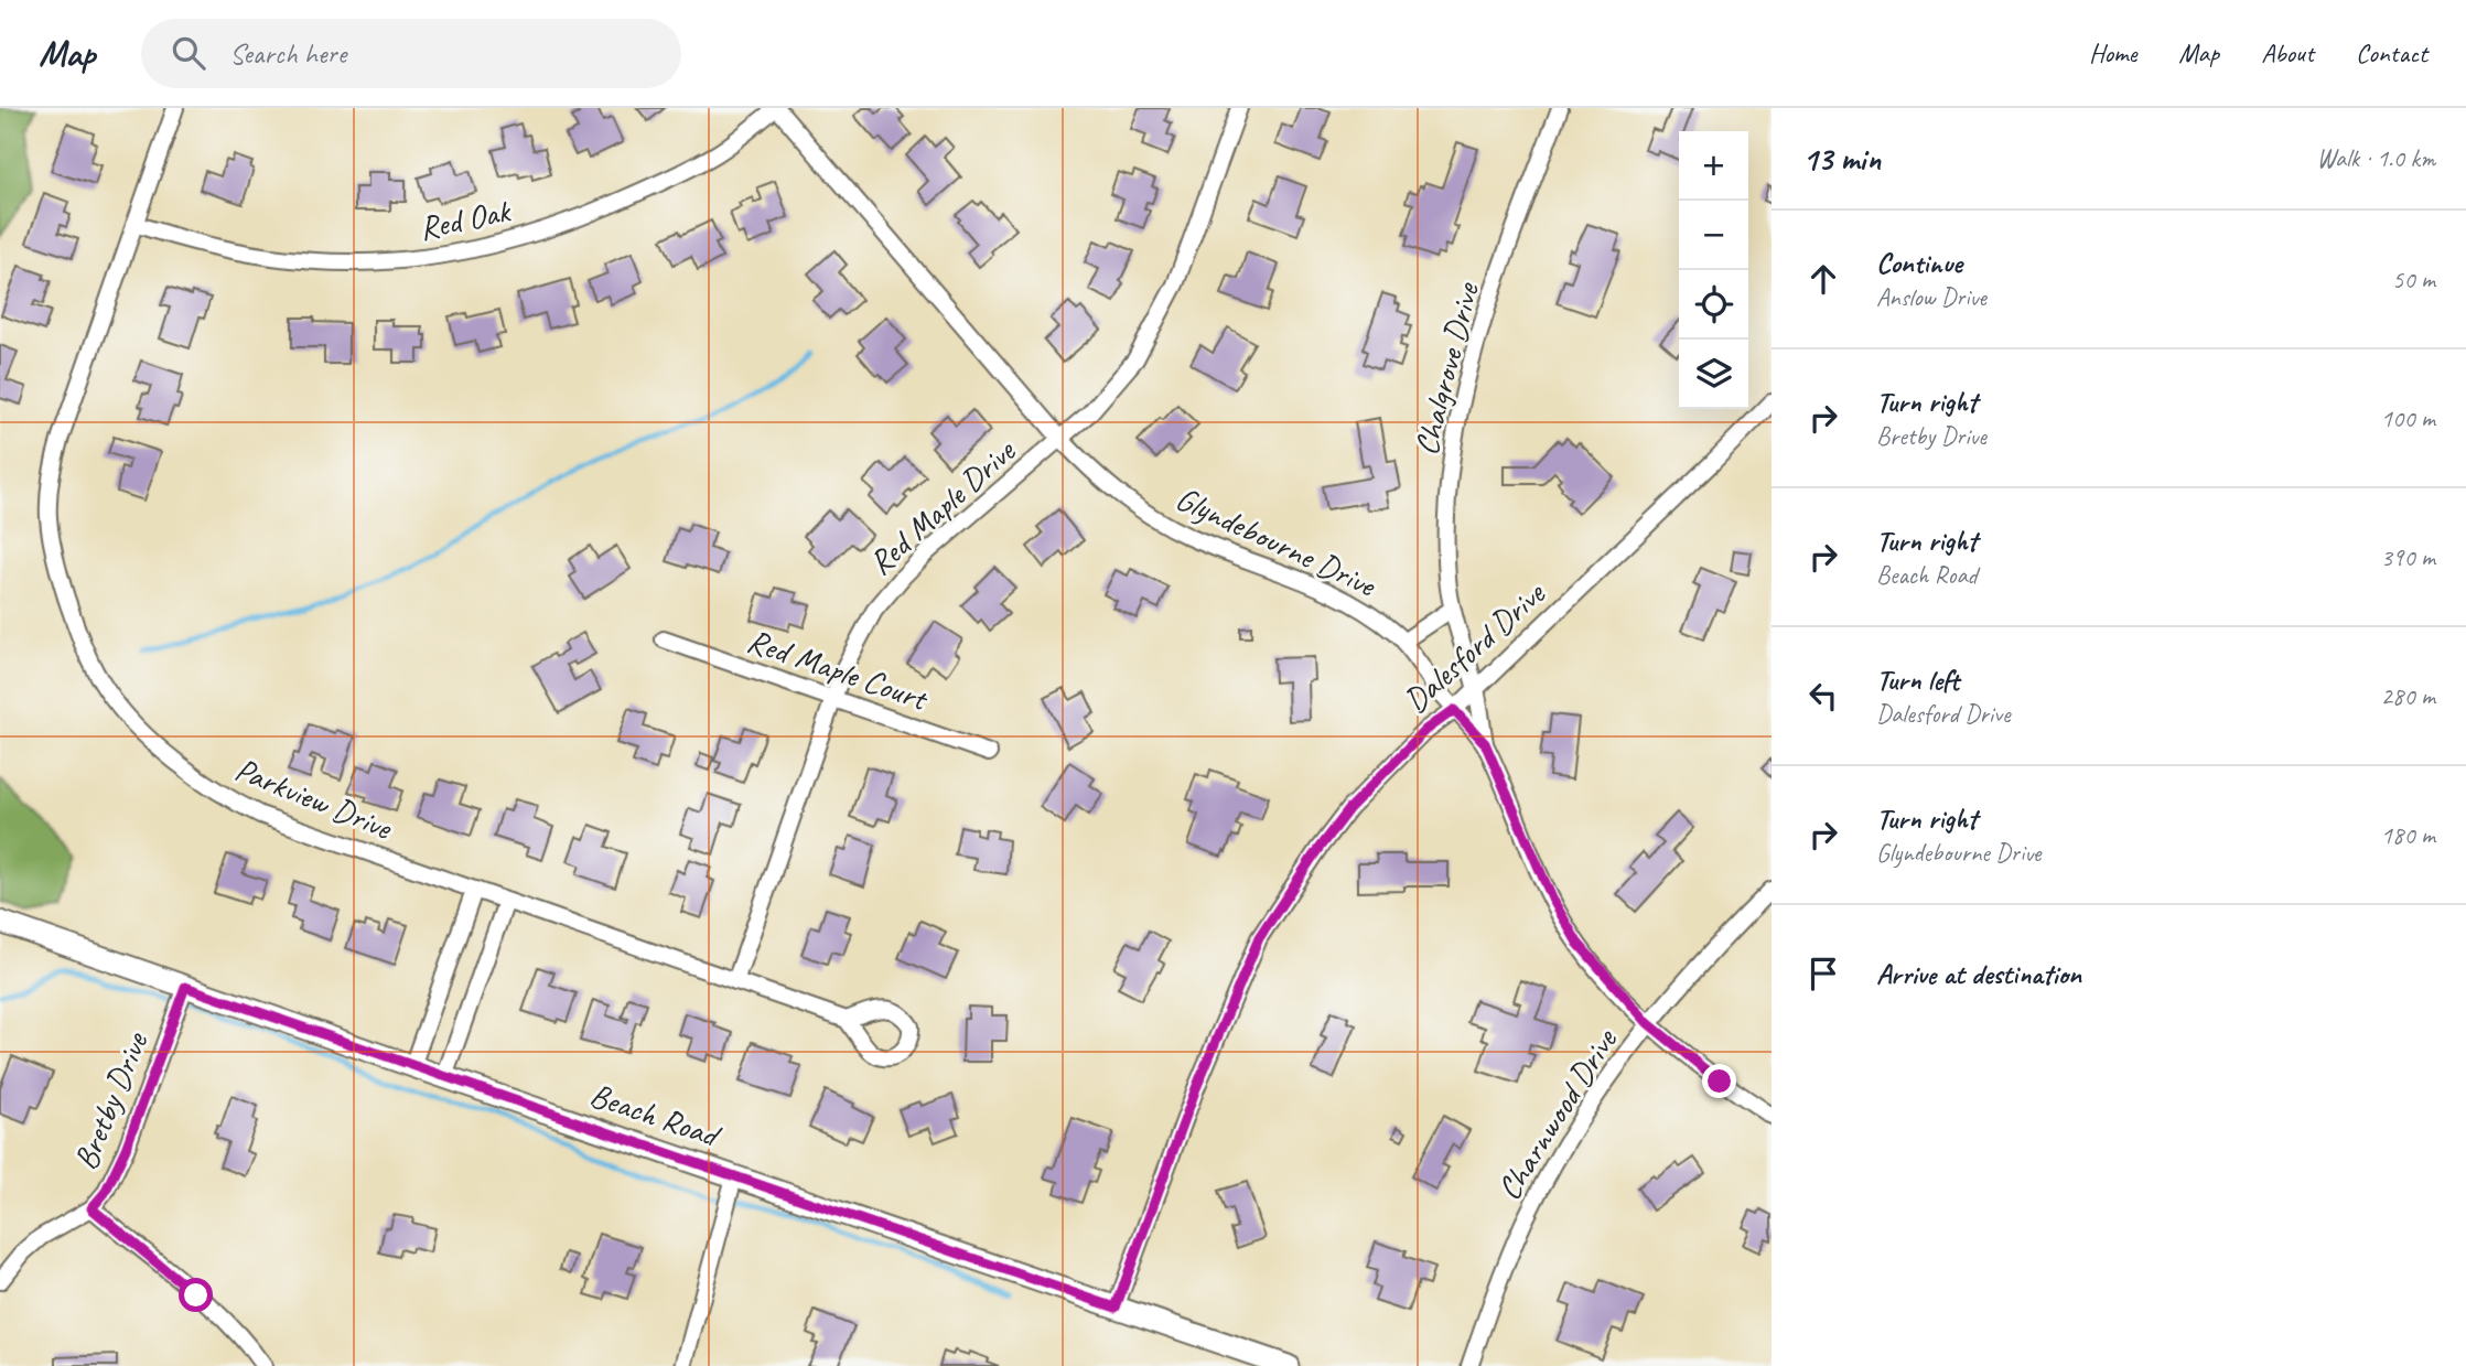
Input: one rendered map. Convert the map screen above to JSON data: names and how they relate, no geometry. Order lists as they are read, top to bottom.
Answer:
{
  "streets": {
    "street": [
      "Red Oak",
      "Chalgrove Drive",
      "Red Maple Drive",
      "Glyndebourne Drive",
      "Dalesford Drive",
      "Red Maple Court",
      "Parkview Drive",
      "Bretby Drive",
      "Beach Road",
      "Charnwood Drive"
    ]
  },
  "crossings": [
    ["Red Oak", "Glyndebourne Drive"],
    ["Red Oak", "Parkview Drive"],
    ["Chalgrove Drive", "Glyndebourne Drive"],
    ["Chalgrove Drive", "Dalesford Drive"],
    ["Red Maple Drive", "Glyndebourne Drive"],
    ["Red Maple Drive", "Red Maple Court"],
    ["Red Maple Drive", "Parkview Drive"],
    ["Glyndebourne Drive", "Dalesford Drive"],
    ["Glyndebourne Drive", "Charnwood Drive"],
    ["Dalesford Drive", "Beach Road"],
    ["Bretby Drive", "Beach Road"]
  ],
  "page": {
    "header": "Map",
    "search": "Search here",
    "nav": [
      "Home",
      "Map",
      "About",
      "Contact"
    ],
    "heading": ["13 min", "Walk · 1.0 km"],
    "map_buttons": ["+", "−"],
    "list": [
      ["Continue", "Anslow Drive", "50 m"],
      ["Turn right", "Bretby Drive", "100 m"],
      ["Turn right", "Beach Road", "390 m"],
      ["Turn left", "Dalesford Drive", "280 m"],
      ["Turn right", "Glyndebourne Drive", "180 m"],
      "Arrive at destination"
    ]
  }
}
